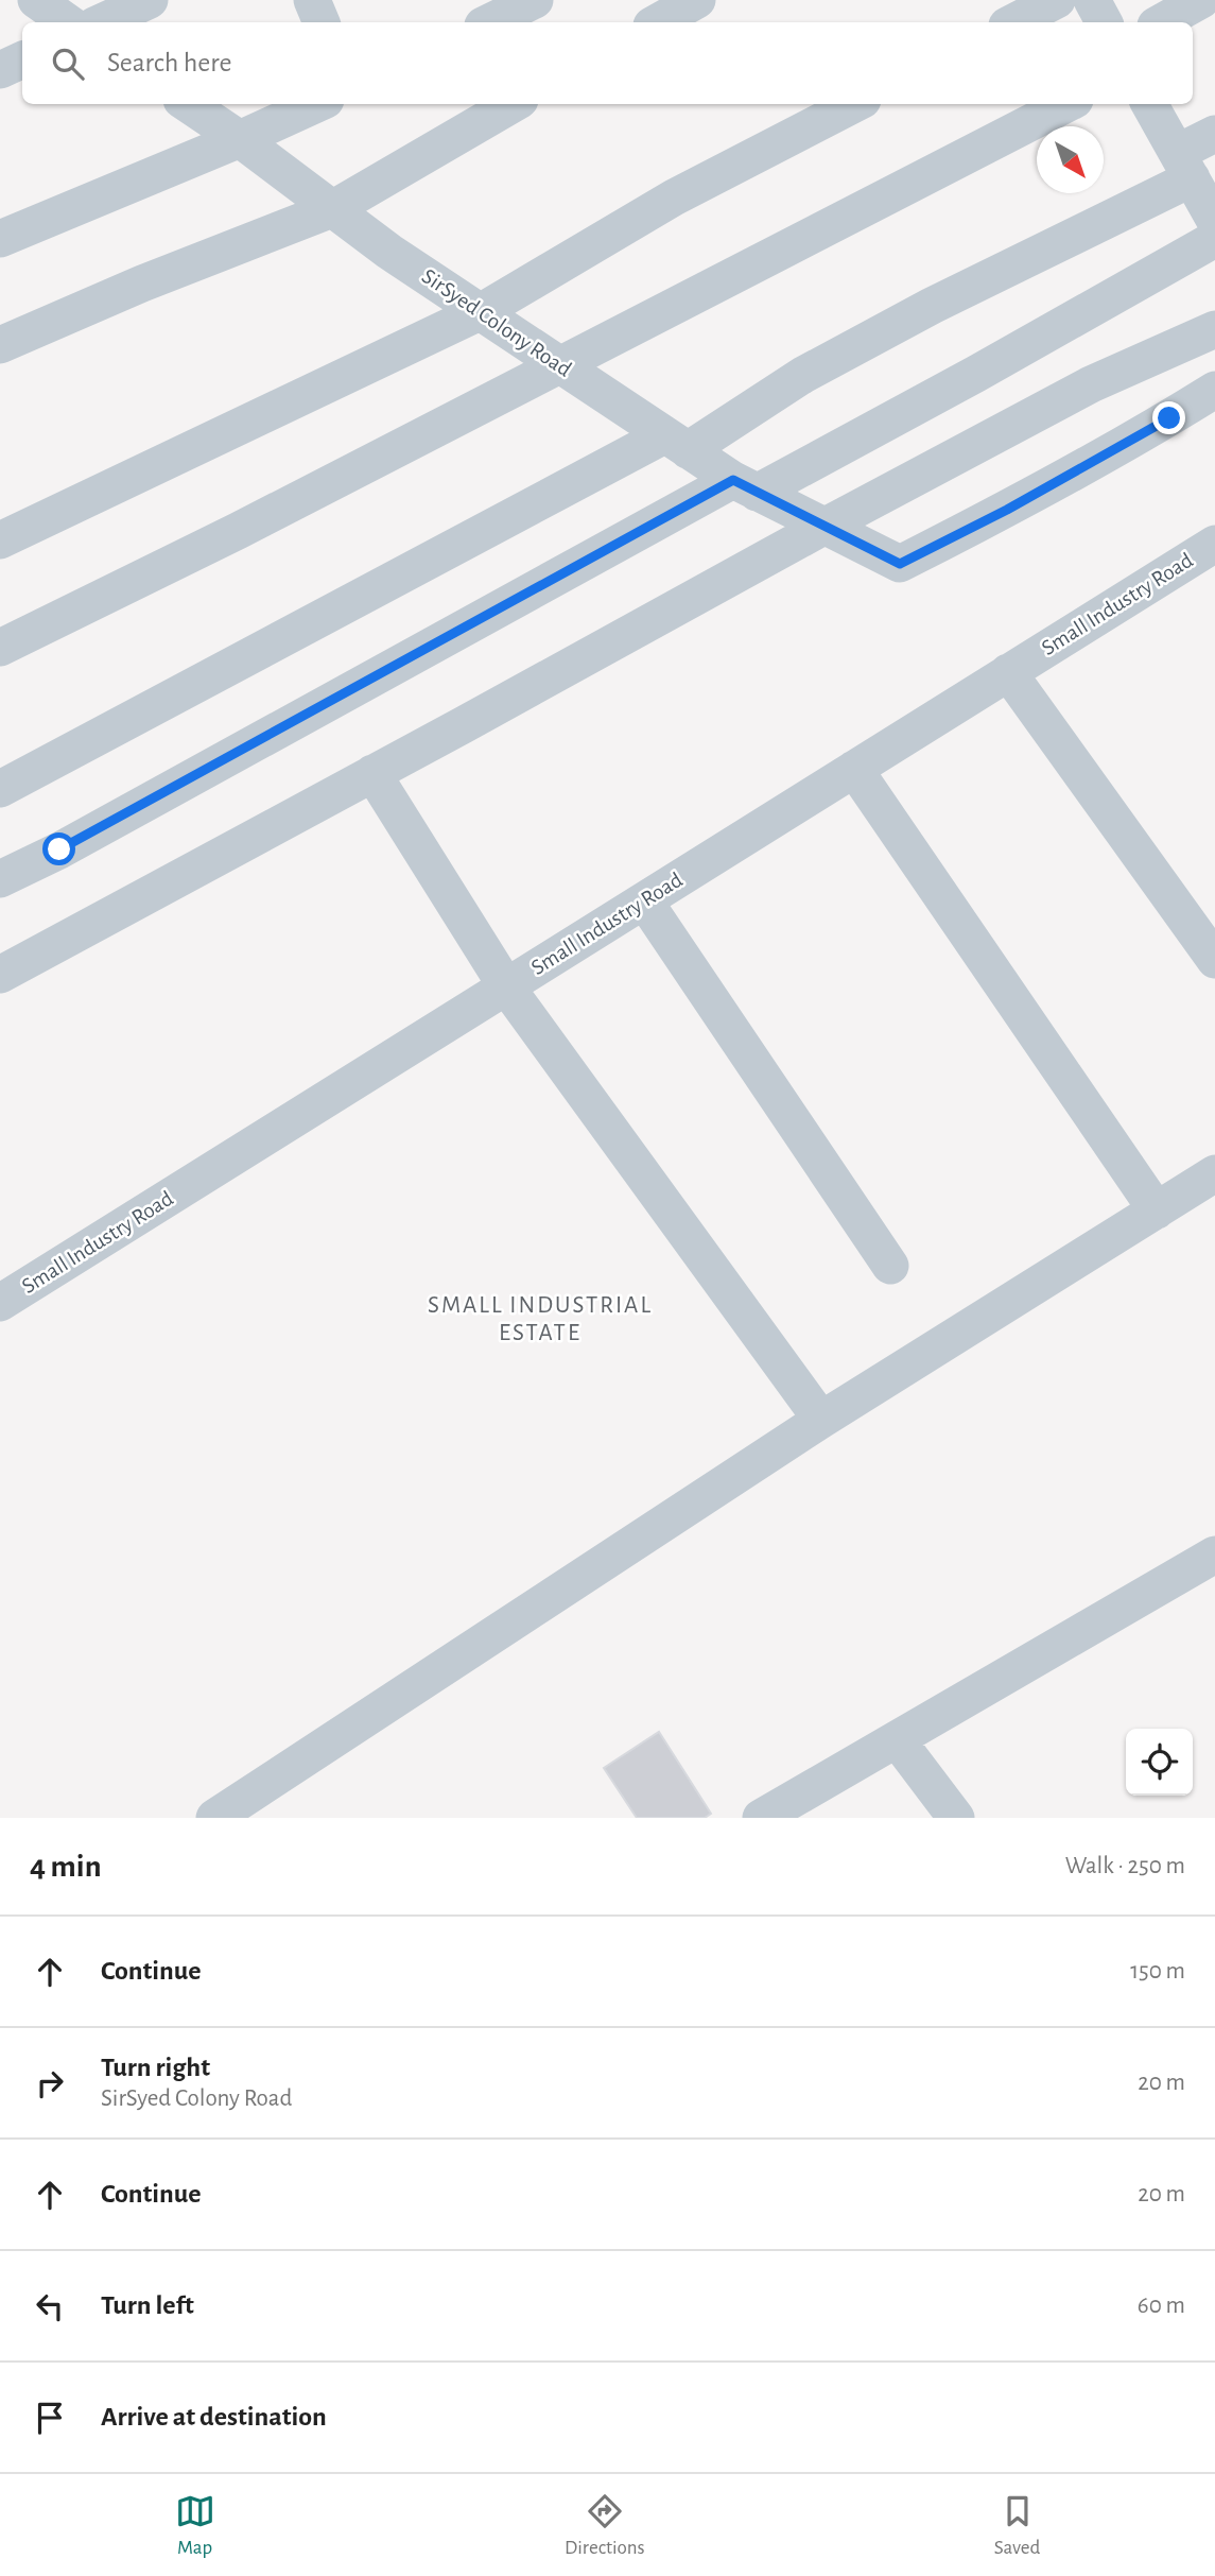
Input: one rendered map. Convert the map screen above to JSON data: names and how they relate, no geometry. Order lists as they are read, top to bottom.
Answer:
{
  "streets": {
    "street": ["SirSyed Colony Road", "Small Industry Road"]
  },
  "districts": ["SMALL INDUSTRIAL ESTATE"],
  "north": "bottom right",
  "page": {
    "search": "Search here",
    "heading": ["4 min", "Walk · 250 m"],
    "list": [
      ["Continue", "150 m"],
      ["Turn right", "SirSyed Colony Road", "20 m"],
      ["Continue", "20 m"],
      ["Turn left", "60 m"],
      "Arrive at destination"
    ],
    "nav": ["Map", "Directions", "Saved"]
  }
}
